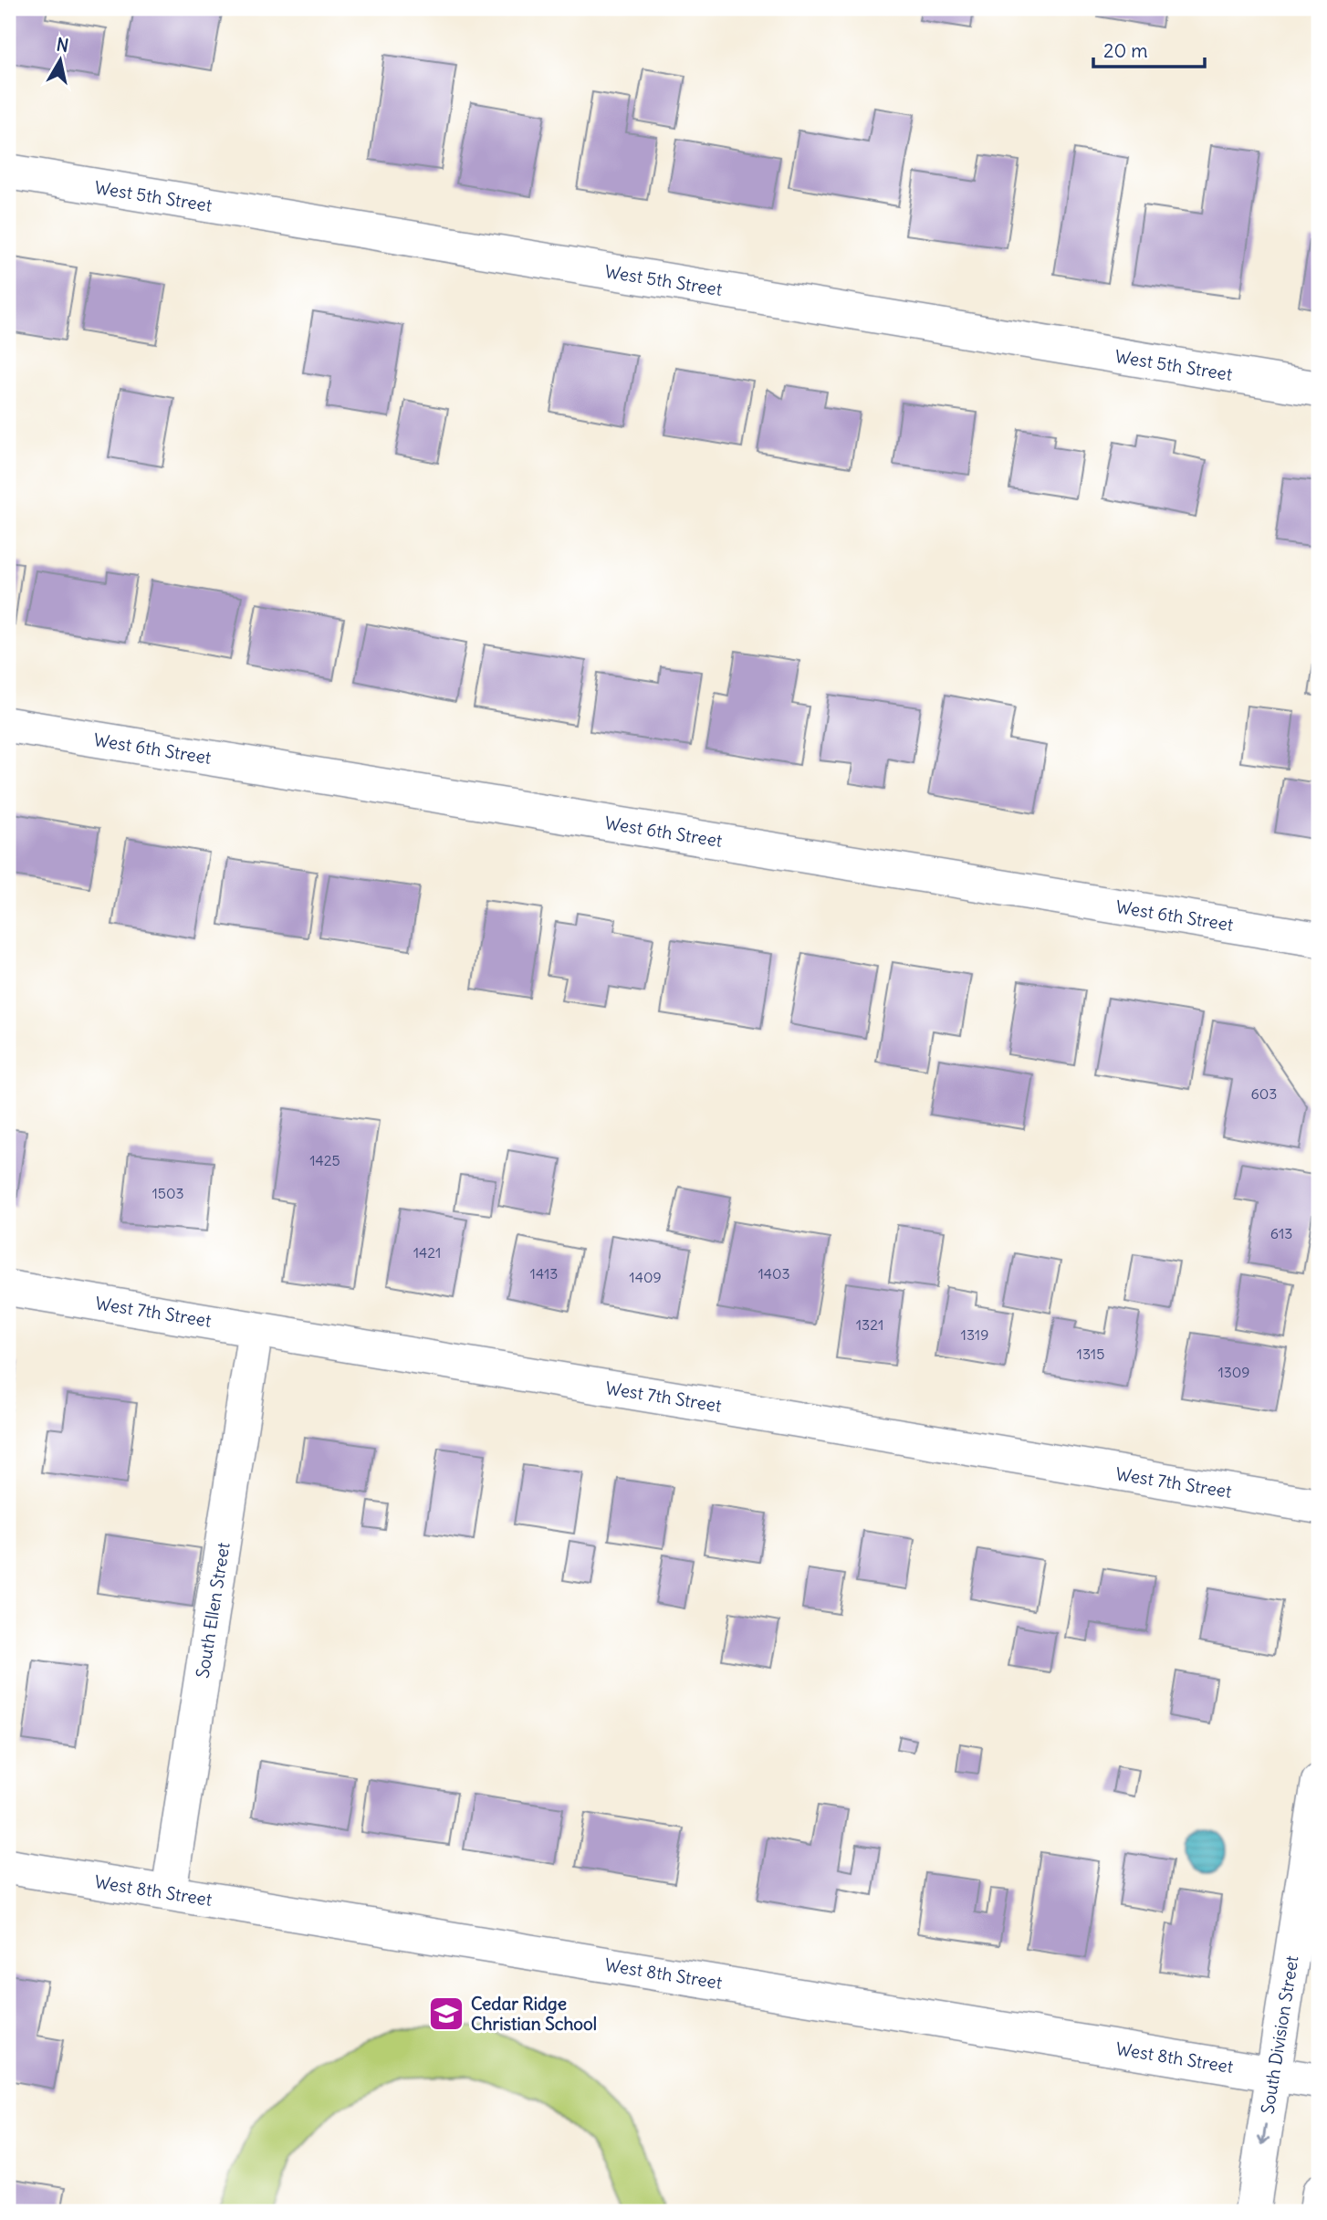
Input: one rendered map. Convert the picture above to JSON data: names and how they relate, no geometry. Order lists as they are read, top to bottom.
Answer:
{
  "streets": {
    "street": [
      "West 5th Street",
      "West 6th Street",
      "West 7th Street",
      "South Ellen Street",
      "West 8th Street",
      "South Division Street"
    ]
  },
  "crossings": [
    ["West 7th Street", "South Ellen Street"],
    ["South Ellen Street", "West 8th Street"],
    ["West 8th Street", "South Division Street"]
  ],
  "places": {
    "school or university": ["Cedar Ridge Christian School"]
  },
  "house_numbers": [
    "603",
    "1425",
    "1503",
    "613",
    "1421",
    "1413",
    "1403",
    "1409",
    "1321",
    "1319",
    "1315",
    "1309"
  ],
  "scale_bar": "20 m",
  "north": "top"
}
